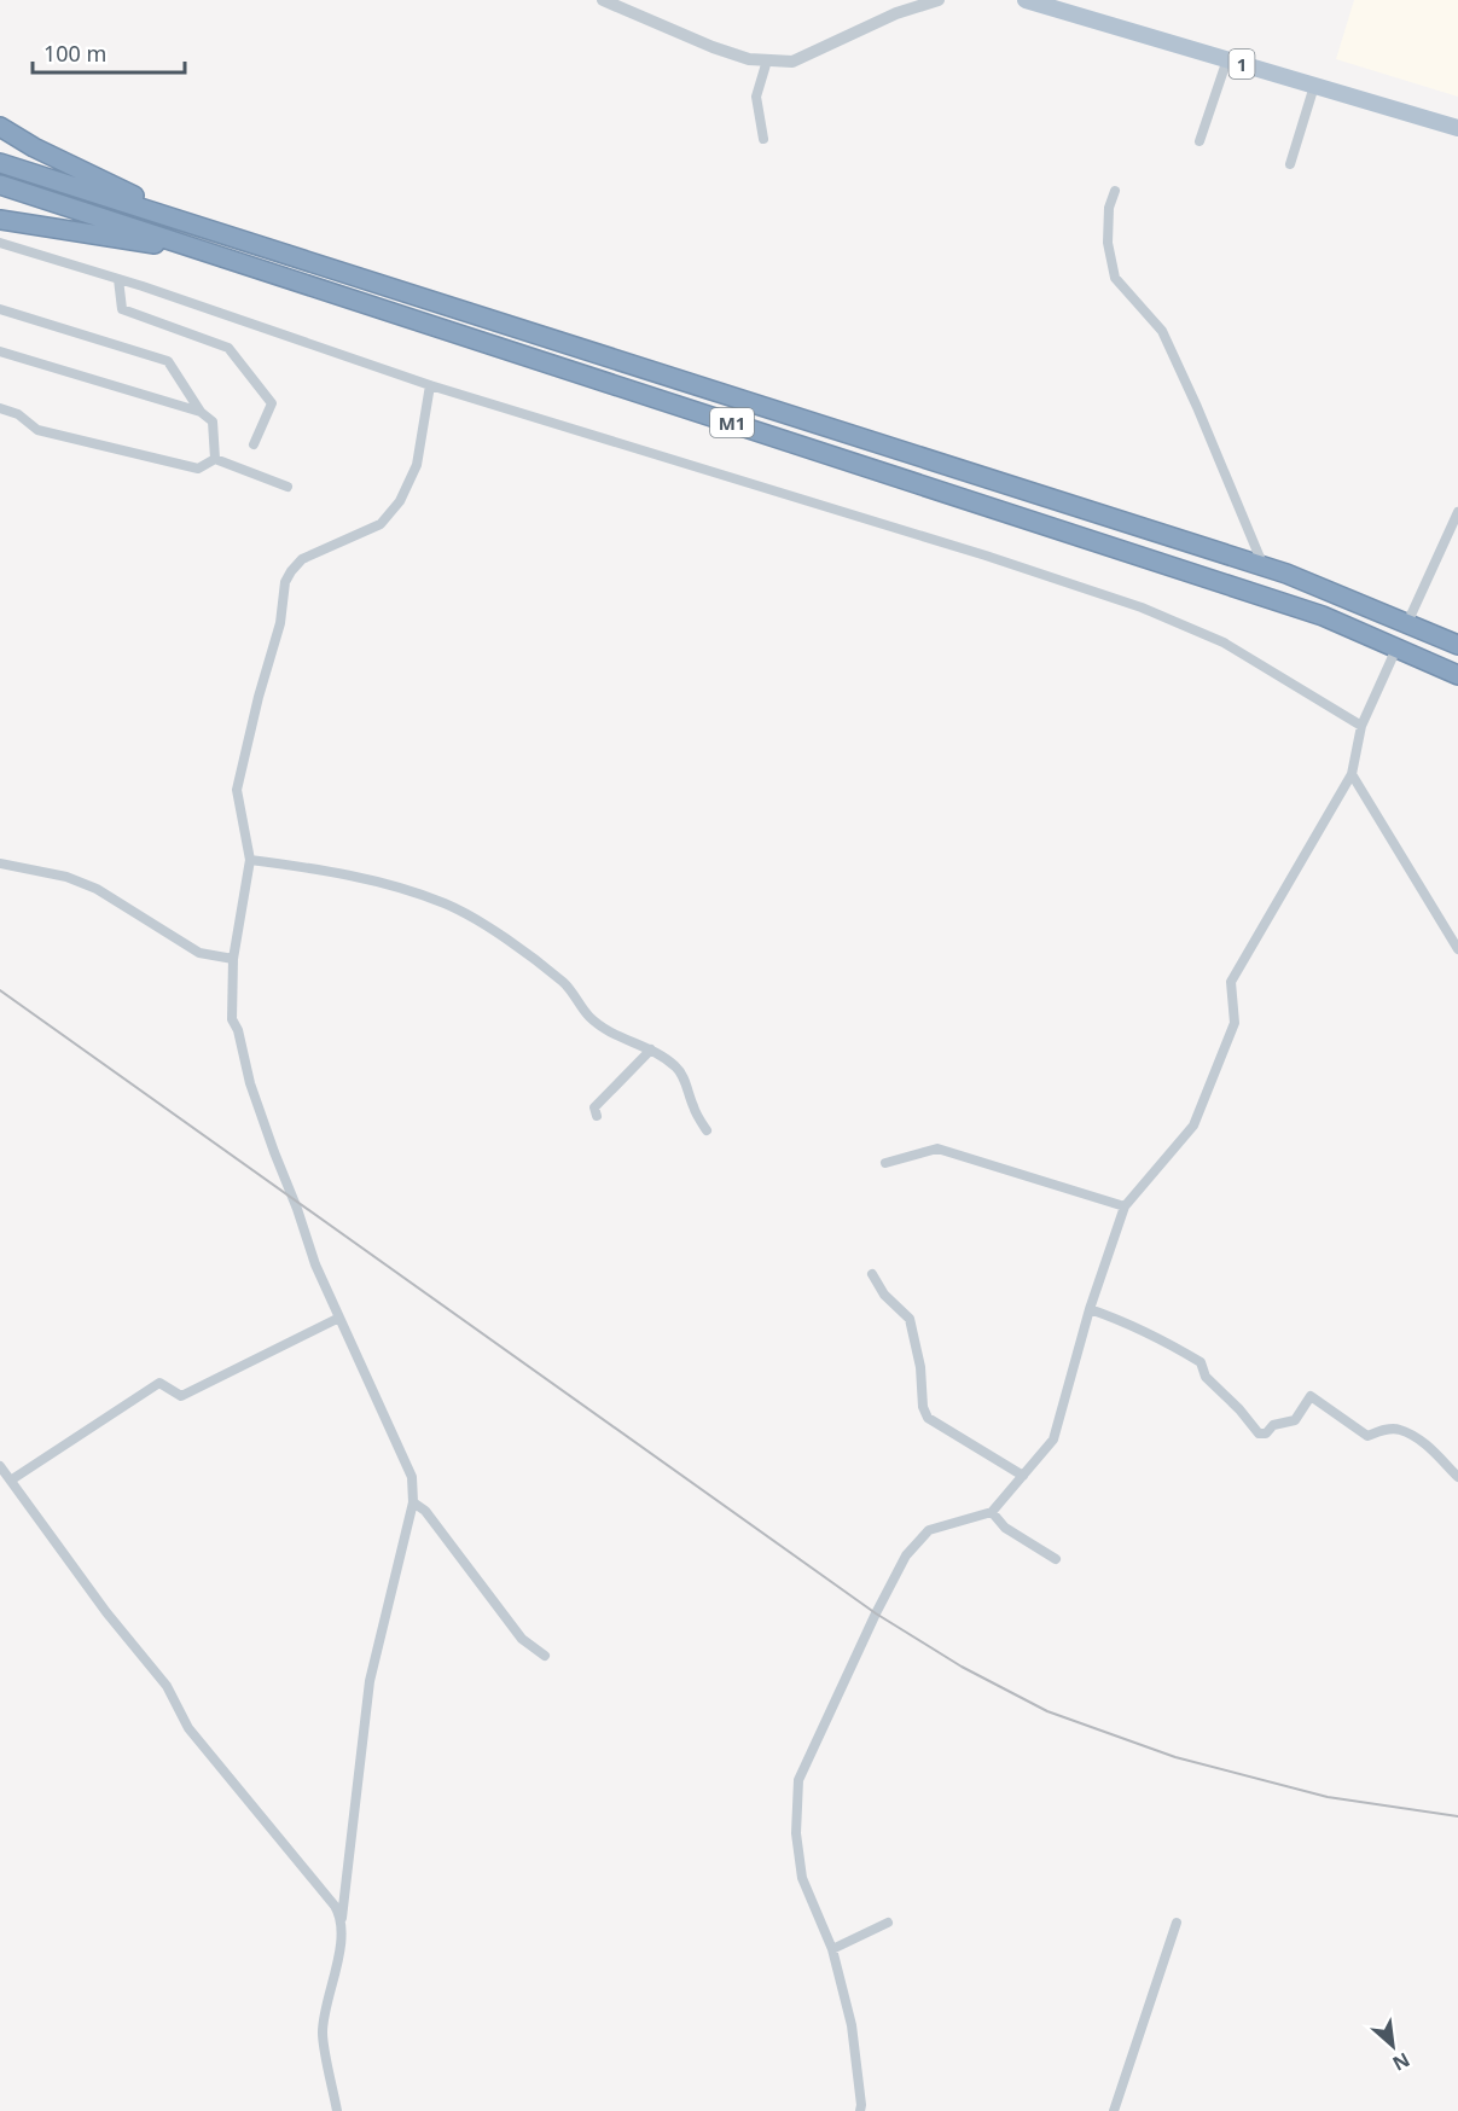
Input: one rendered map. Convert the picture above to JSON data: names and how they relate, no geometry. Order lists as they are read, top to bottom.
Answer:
{
  "streets": {
    "highway": ["M1"],
    "main road": ["1"]
  },
  "scale_bar": "100 m",
  "north": "bottom right"
}
